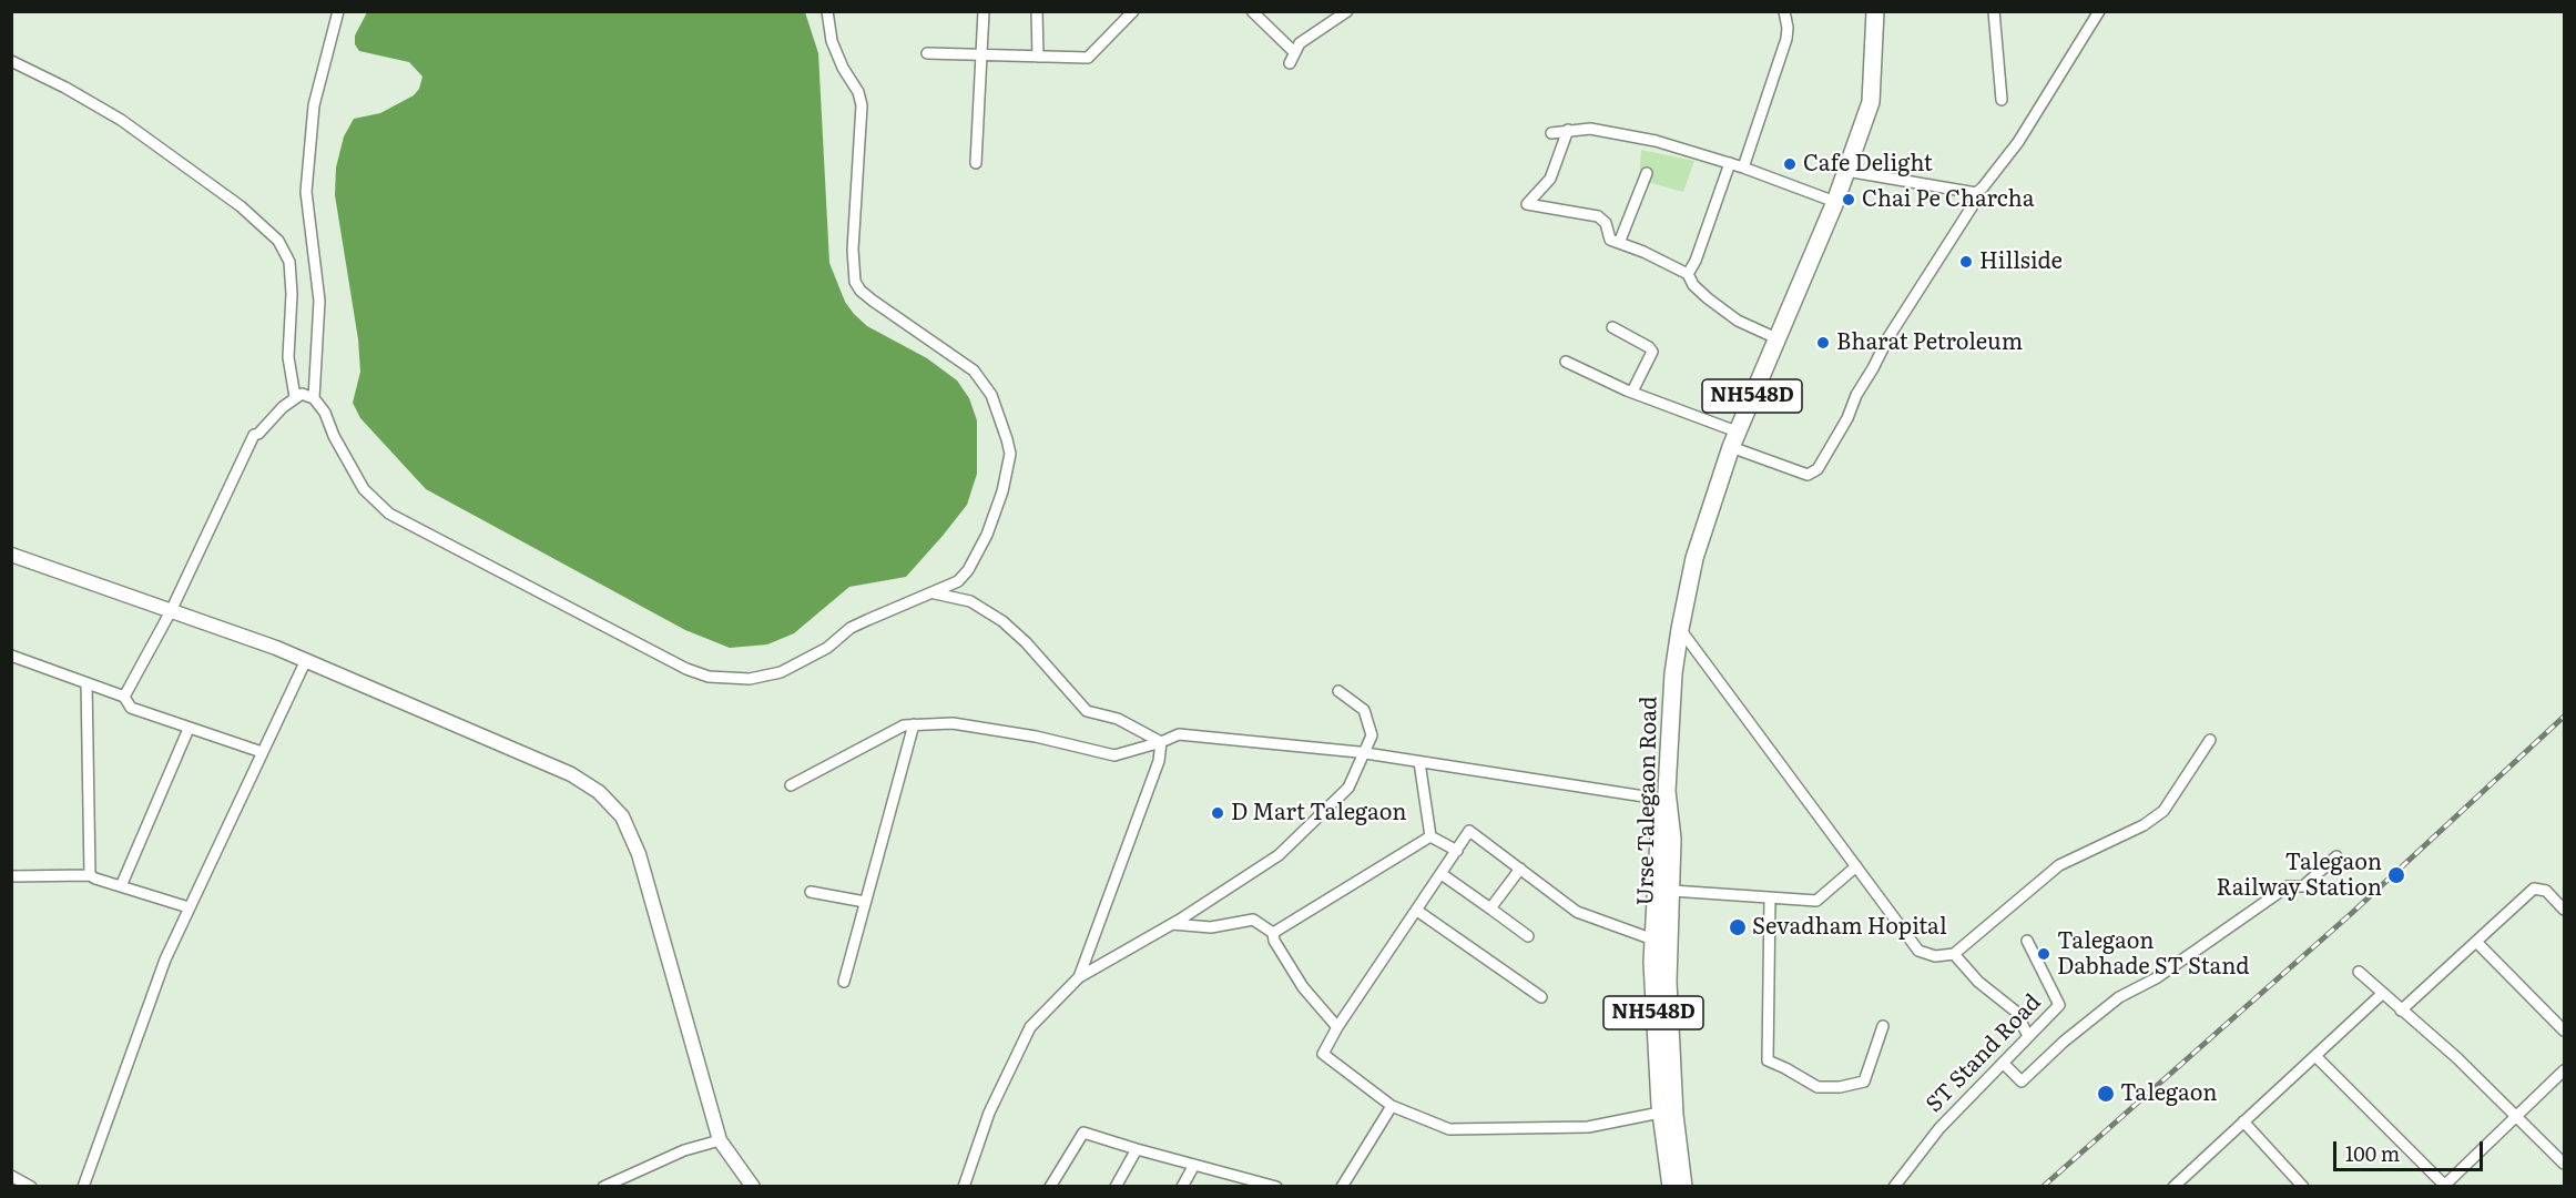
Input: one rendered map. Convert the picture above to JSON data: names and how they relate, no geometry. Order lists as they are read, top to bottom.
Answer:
{
  "streets": {
    "highway": ["NH548D", "Urse Talegaon Road"],
    "street": ["ST Stand Road"]
  },
  "crossings": [
    ["NH548D", "Urse Talegaon Road"]
  ],
  "places": [
    "Cafe Delight",
    "Chai Pe Charcha",
    "Hillside",
    "Bharat Petroleum",
    "D Mart Talegaon",
    "Talegaon Railway Station",
    "Sevadham Hopital",
    "Talegaon Dabhade ST Stand",
    "Talegaon"
  ],
  "scale_bar": "100 m"
}
